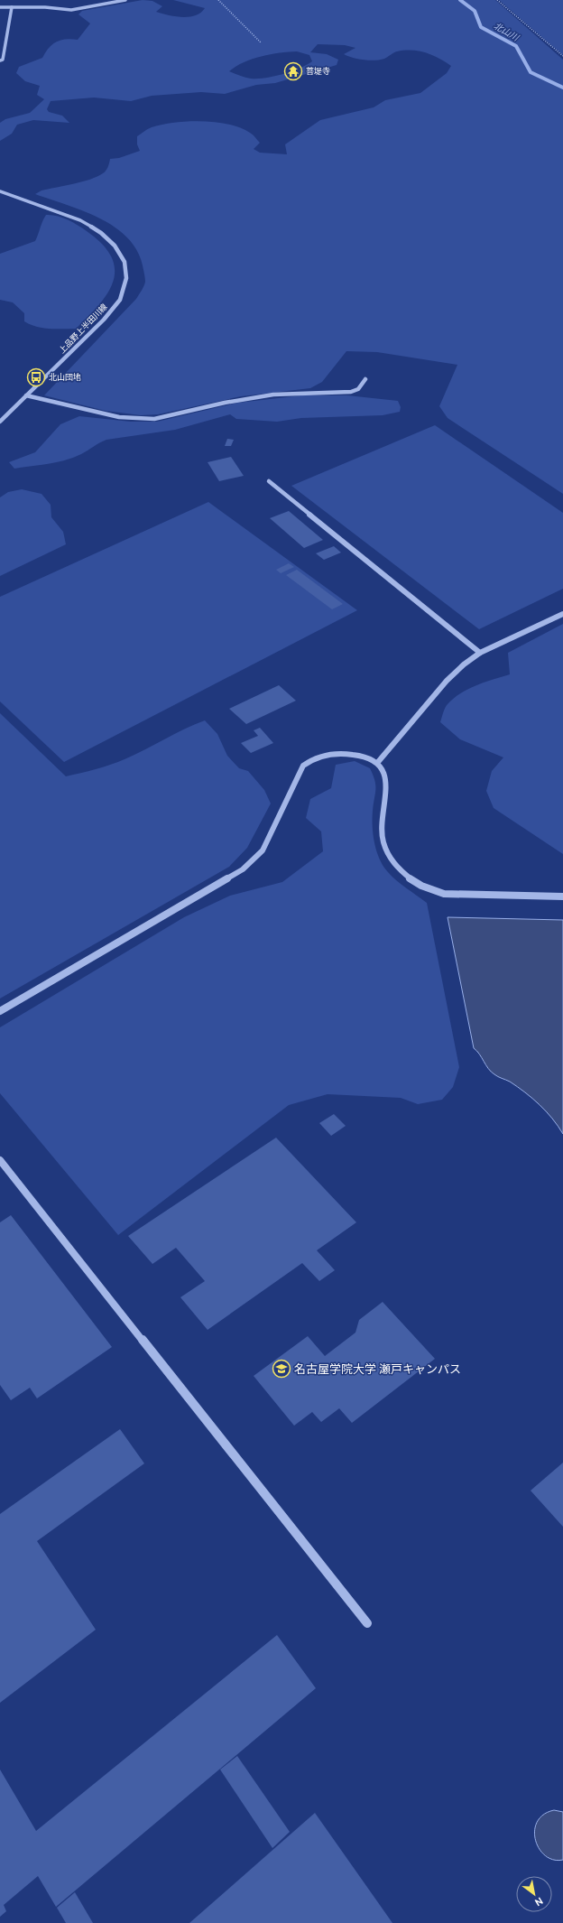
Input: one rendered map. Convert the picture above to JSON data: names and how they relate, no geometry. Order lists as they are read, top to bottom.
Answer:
{
  "streets": {
    "street": ["上品野上半田川線"]
  },
  "water": ["北山川"],
  "places": {
    "temple": ["菩堤寺"],
    "bus stop": ["北山団地"],
    "school or university": ["名古屋学院大学 瀬戸キャンパス"]
  },
  "north": "bottom right"
}
